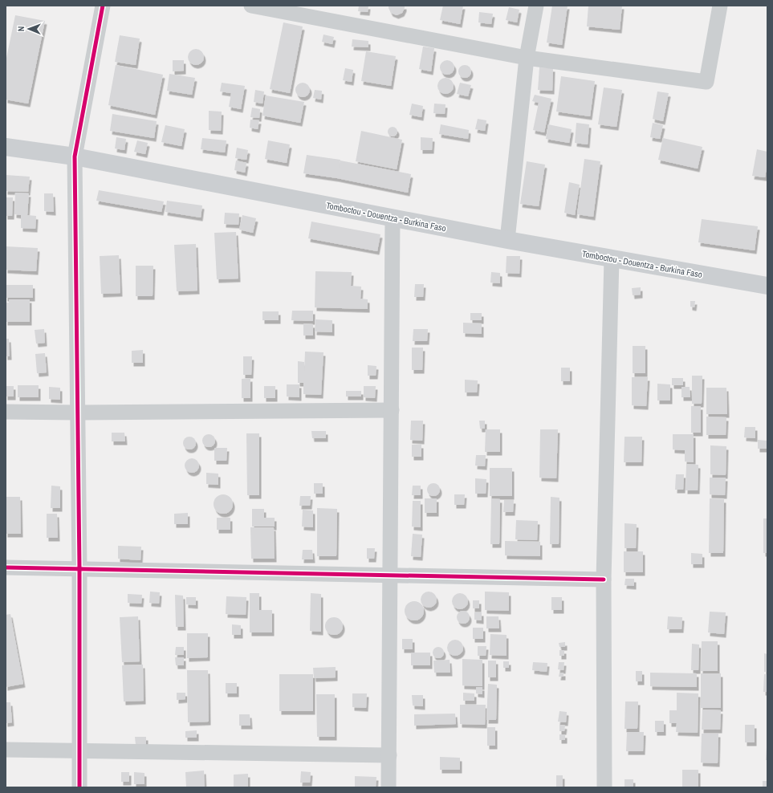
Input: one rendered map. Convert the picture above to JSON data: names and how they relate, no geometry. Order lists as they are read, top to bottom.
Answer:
{
  "streets": {
    "main road": ["Tomboctou - Douentza - Burkina Faso"]
  },
  "north": "left"
}
